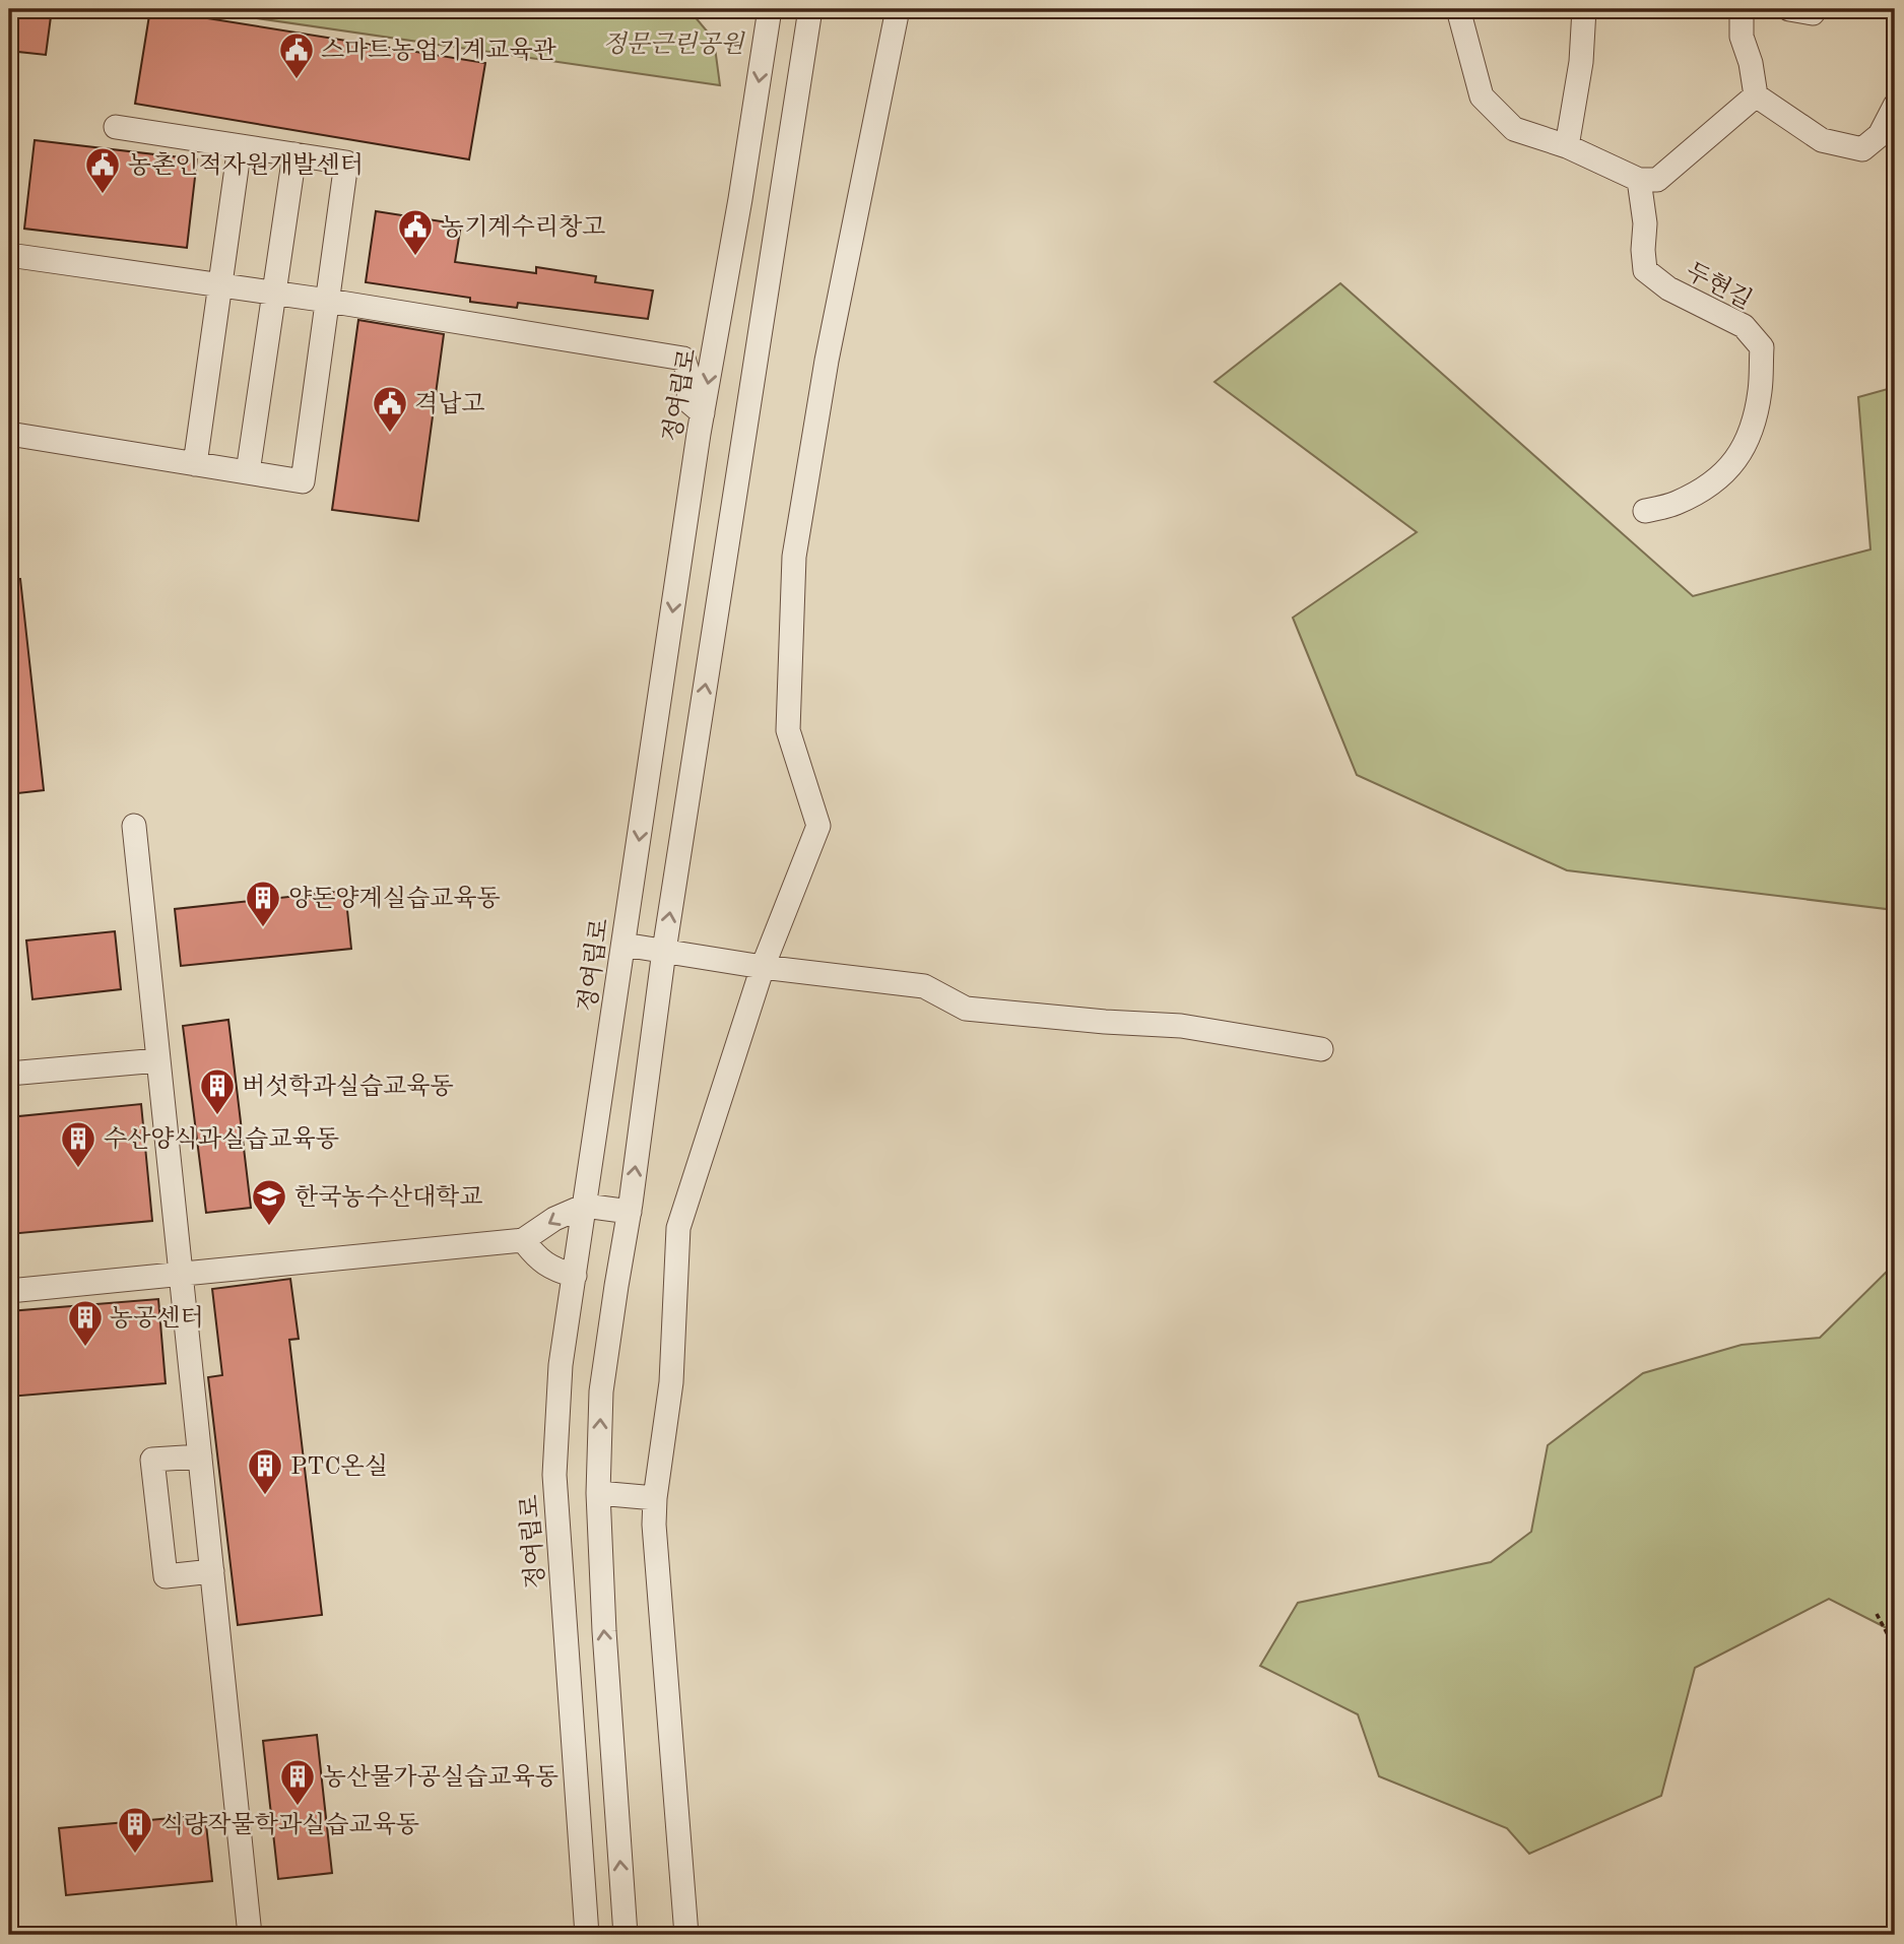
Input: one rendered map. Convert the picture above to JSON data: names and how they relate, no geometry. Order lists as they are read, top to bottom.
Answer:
{
  "streets": {
    "street": ["두현길", "정여립로"]
  },
  "parks": ["정문근린공원"],
  "places": {
    "public building": [
      "스마트농업기계교육관",
      "농촌인적자원개발센터",
      "농기계수리창고",
      "격납고"
    ],
    "building": [
      "양돈양계실습교육동",
      "버섯학과실습교육동",
      "수산양식과실습교육동",
      "농공센터",
      "PTC온실",
      "농산물가공실습교육동",
      "식량작물학과실습교육동"
    ],
    "school or university": ["한국농수산대학교"]
  }
}
